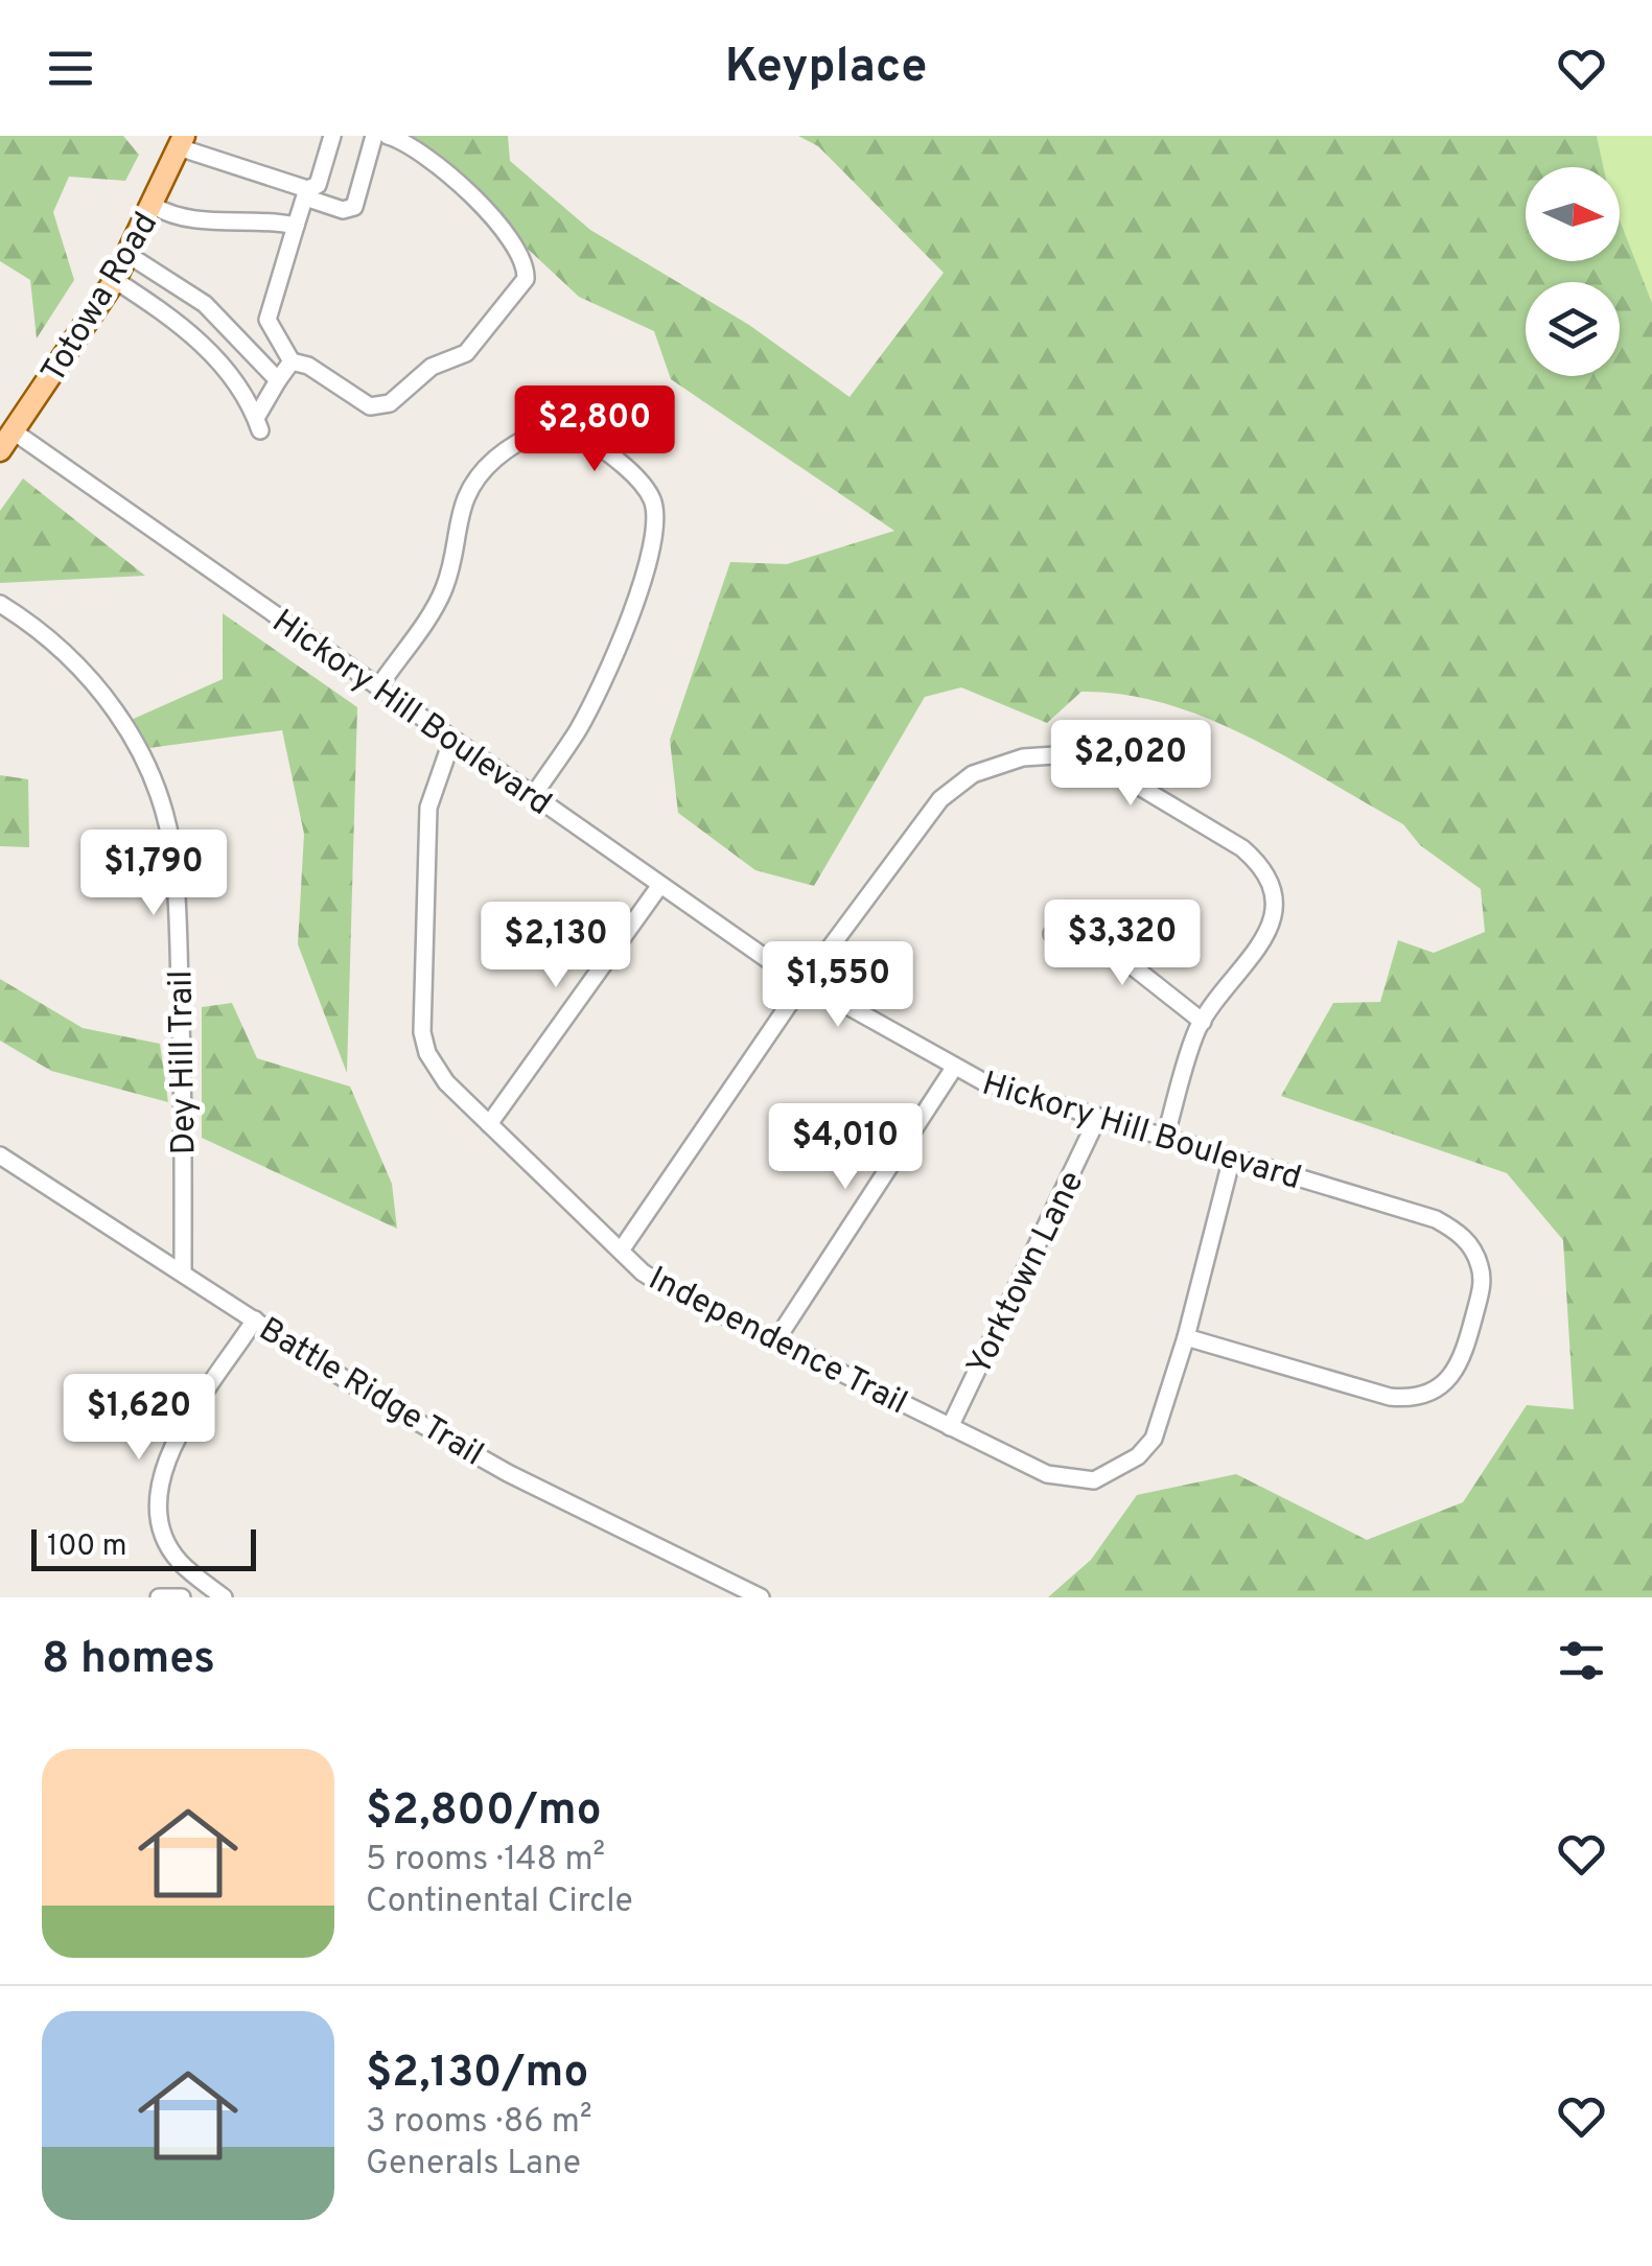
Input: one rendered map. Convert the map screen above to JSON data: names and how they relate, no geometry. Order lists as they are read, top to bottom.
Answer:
{
  "streets": {
    "main road": ["Totowa Road"],
    "street": [
      "Hickory Hill Boulevard",
      "Dey Hill Trail",
      "Yorktown Lane",
      "Independence Trail",
      "Battle Ridge Trail"
    ]
  },
  "crossings": [
    ["Totowa Road", "Hickory Hill Boulevard"],
    ["Hickory Hill Boulevard", "Yorktown Lane"],
    ["Hickory Hill Boulevard", "Independence Trail"],
    ["Dey Hill Trail", "Battle Ridge Trail"],
    ["Yorktown Lane", "Independence Trail"]
  ],
  "scale_bar": "100 m",
  "north": "right",
  "page": {
    "header": "Keyplace",
    "price": [
      "$2,800",
      "$2,020",
      "$1,790",
      "$3,320",
      "$2,130",
      "$1,550",
      "$4,010",
      "$1,620"
    ],
    "scale": "100 m",
    "heading": "8 homes",
    "list": [
      {
        "name": "$2,800/mo",
        "note": "5 rooms · 148 m² · Continental Circle"
      },
      {
        "name": "$2,130/mo",
        "note": "3 rooms · 86 m² · Generals Lane"
      }
    ]
  }
}
